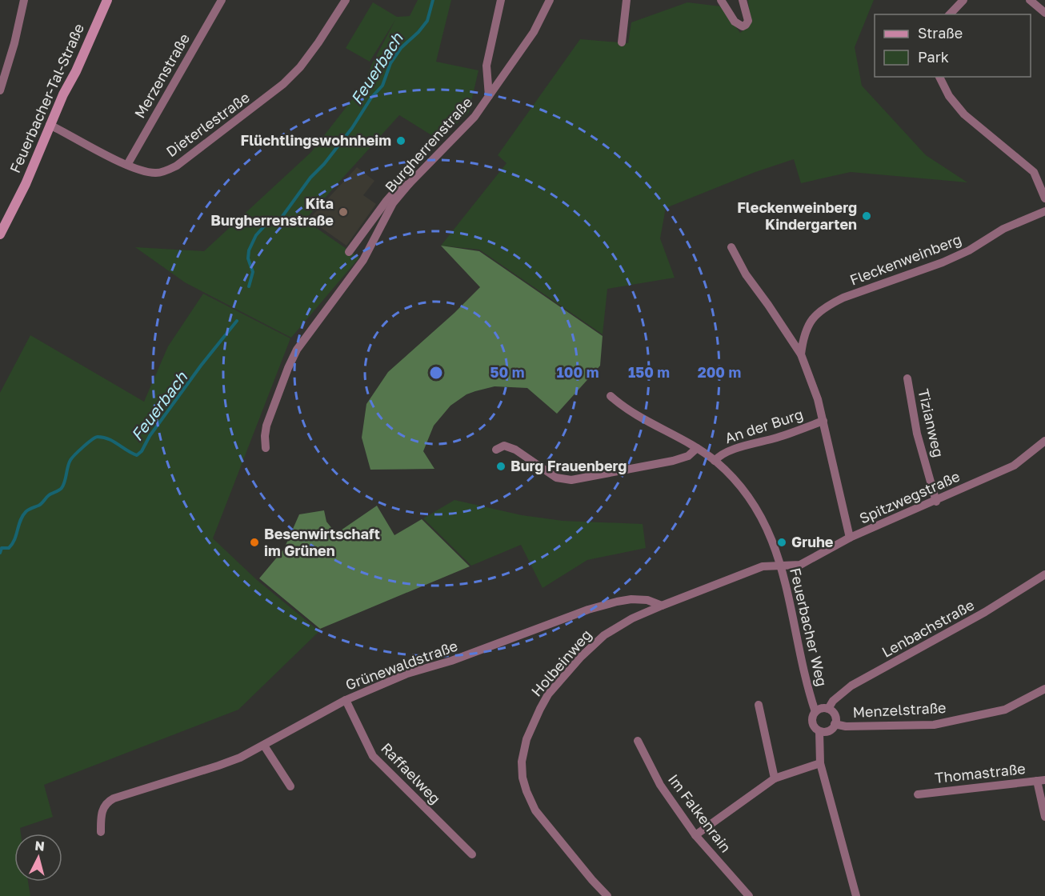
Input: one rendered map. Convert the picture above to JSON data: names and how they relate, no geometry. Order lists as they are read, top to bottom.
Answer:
{
  "streets": {
    "main road": ["Feuerbacher-Tal-Straße"],
    "street": [
      "Merzenstraße",
      "Dieterlestraße",
      "Burgherrenstraße",
      "Fleckenweinberg",
      "Tizianweg",
      "An der Burg",
      "Spitzwegstraße",
      "Feuerbacher Weg",
      "Lenbachstraße",
      "Holbeinweg",
      "Grünewaldstraße",
      "Menzelstraße",
      "Raffaelweg",
      "Thomastraße",
      "Im Falkenrain"
    ]
  },
  "crossings": [
    ["Merzenstraße", "Dieterlestraße"],
    ["Feuerbacher-Tal-Straße", "Dieterlestraße"],
    ["Tizianweg", "Spitzwegstraße"],
    ["An der Burg", "Feuerbacher Weg"],
    ["Spitzwegstraße", "Feuerbacher Weg"],
    ["Spitzwegstraße", "Holbeinweg"],
    ["Feuerbacher Weg", "Lenbachstraße"],
    ["Feuerbacher Weg", "Holbeinweg"],
    ["Feuerbacher Weg", "Menzelstraße"],
    ["Lenbachstraße", "Menzelstraße"],
    ["Holbeinweg", "Grünewaldstraße"],
    ["Grünewaldstraße", "Raffaelweg"]
  ],
  "water": ["Feuerbach"],
  "places": [
    "Flüchtlingswohnheim",
    "Kita Burgherrenstraße",
    "Fleckenweinberg Kindergarten",
    "Burg Frauenberg",
    "Besenwirtschaft im Grünen",
    "Gruhe"
  ],
  "legend": ["Straße", "Park"],
  "north": "top",
  "rings": [
    "50 m",
    "100 m",
    "150 m",
    "200 m"
  ]
}
